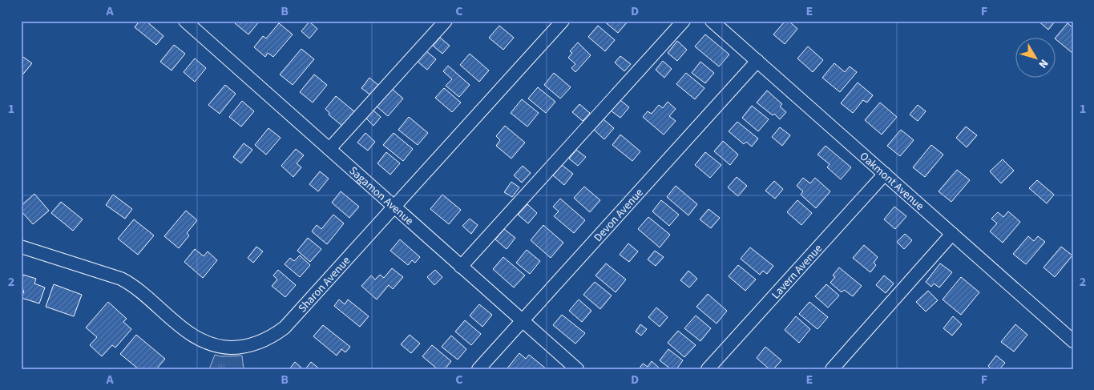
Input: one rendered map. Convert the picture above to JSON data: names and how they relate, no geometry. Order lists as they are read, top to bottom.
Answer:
{
  "streets": {
    "street": [
      "Oakmont Avenue",
      "Sagamon Avenue",
      "Devon Avenue",
      "Lavern Avenue",
      "Sharon Avenue"
    ]
  },
  "crossings": [
    ["Oakmont Avenue", "Devon Avenue"],
    ["Oakmont Avenue", "Lavern Avenue"],
    ["Sagamon Avenue", "Devon Avenue"],
    ["Sagamon Avenue", "Sharon Avenue"]
  ],
  "north": "bottom right",
  "grid": {
    "columns": [
      "A",
      "B",
      "C",
      "D",
      "E",
      "F"
    ],
    "rows": ["1", "2"]
  }
}
